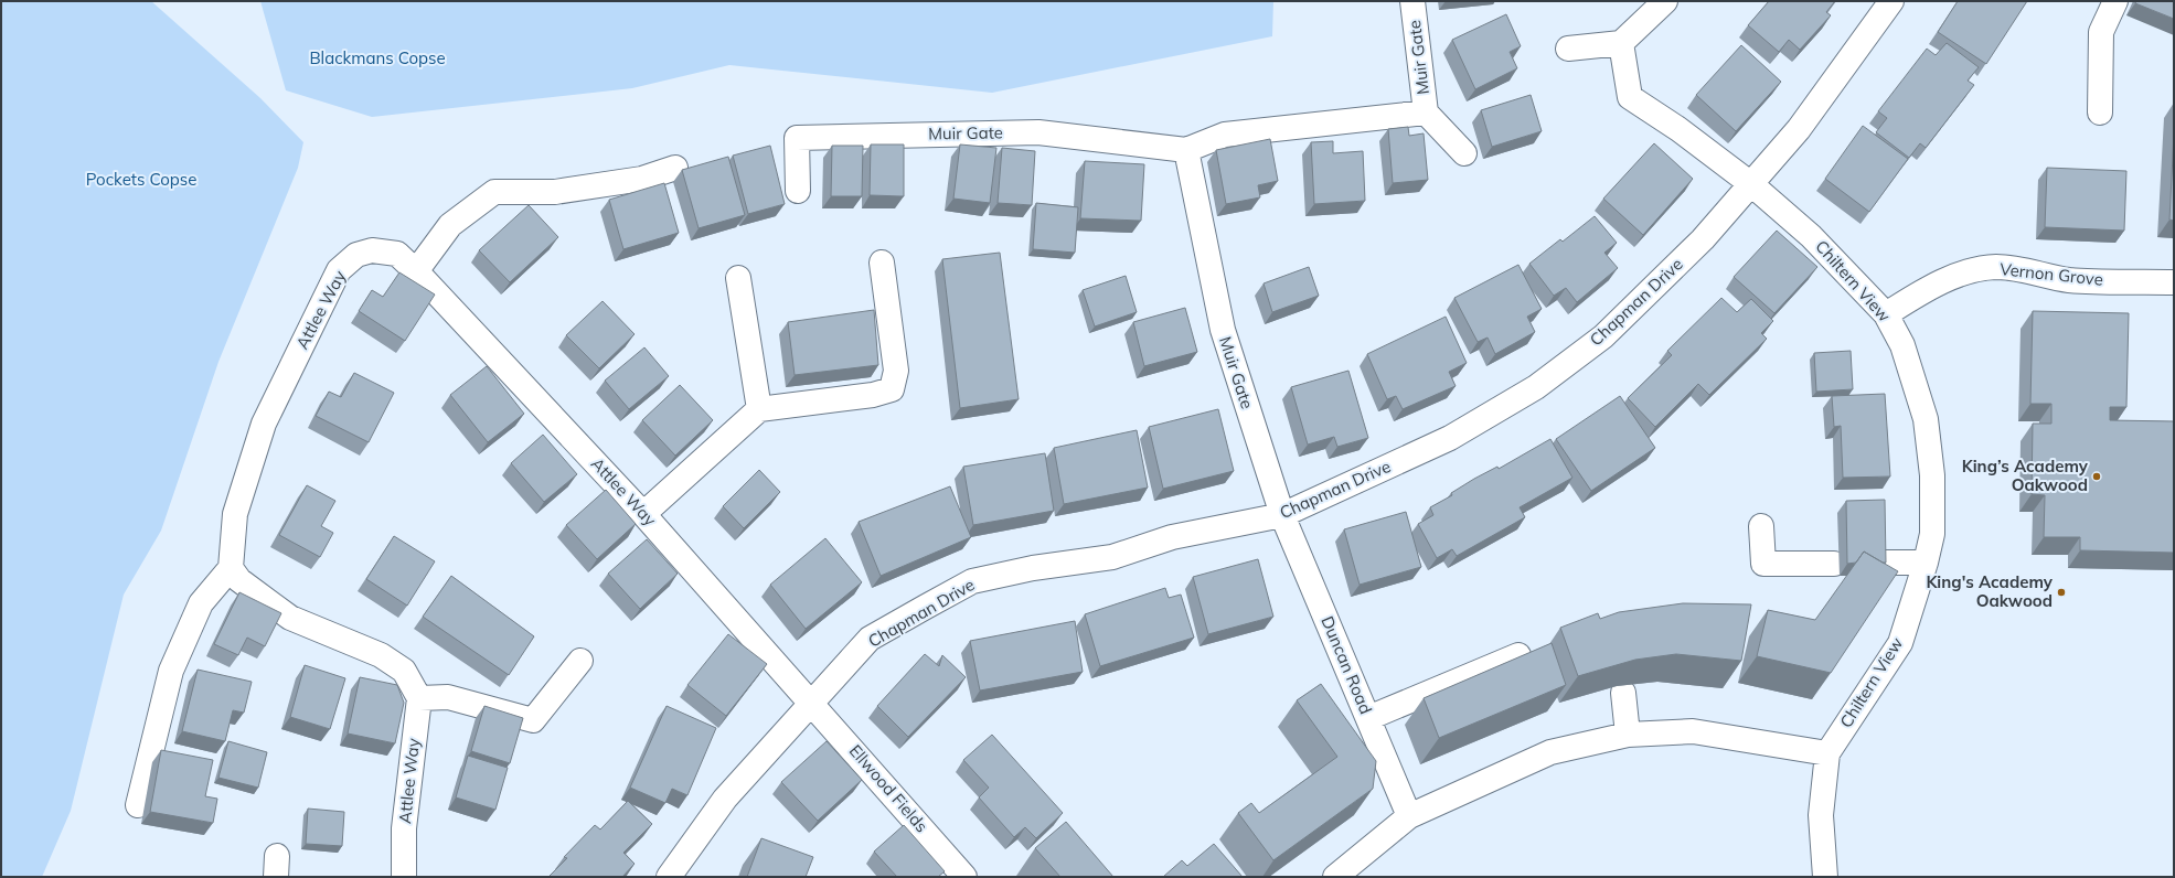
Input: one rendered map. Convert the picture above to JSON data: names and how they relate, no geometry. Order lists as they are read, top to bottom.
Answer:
{
  "streets": {
    "street": [
      "Muir Gate",
      "Vernon Grove",
      "Chiltern View",
      "Chapman Drive",
      "Attlee Way",
      "Duncan Road",
      "Ellwood Fields"
    ]
  },
  "crossings": [
    ["Muir Gate", "Chapman Drive"],
    ["Muir Gate", "Duncan Road"],
    ["Vernon Grove", "Chiltern View"],
    ["Chiltern View", "Chapman Drive"],
    ["Chapman Drive", "Attlee Way"],
    ["Chapman Drive", "Duncan Road"],
    ["Chapman Drive", "Ellwood Fields"],
    ["Attlee Way", "Ellwood Fields"]
  ],
  "parks": ["Blackmans Copse", "Pockets Copse"],
  "places": ["King’s Academy Oakwood", "King's Academy Oakwood"]
}
